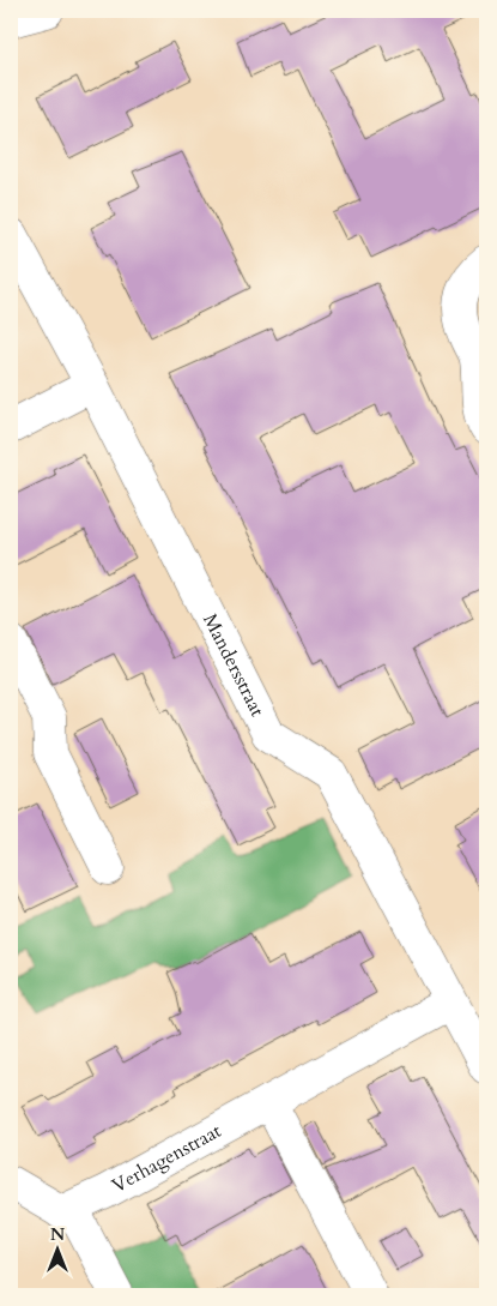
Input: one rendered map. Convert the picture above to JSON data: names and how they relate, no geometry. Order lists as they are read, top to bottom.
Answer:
{
  "streets": {
    "street": ["Mandersstraat", "Verhagenstraat"]
  },
  "crossings": [
    ["Mandersstraat", "Verhagenstraat"]
  ],
  "north": "top"
}
